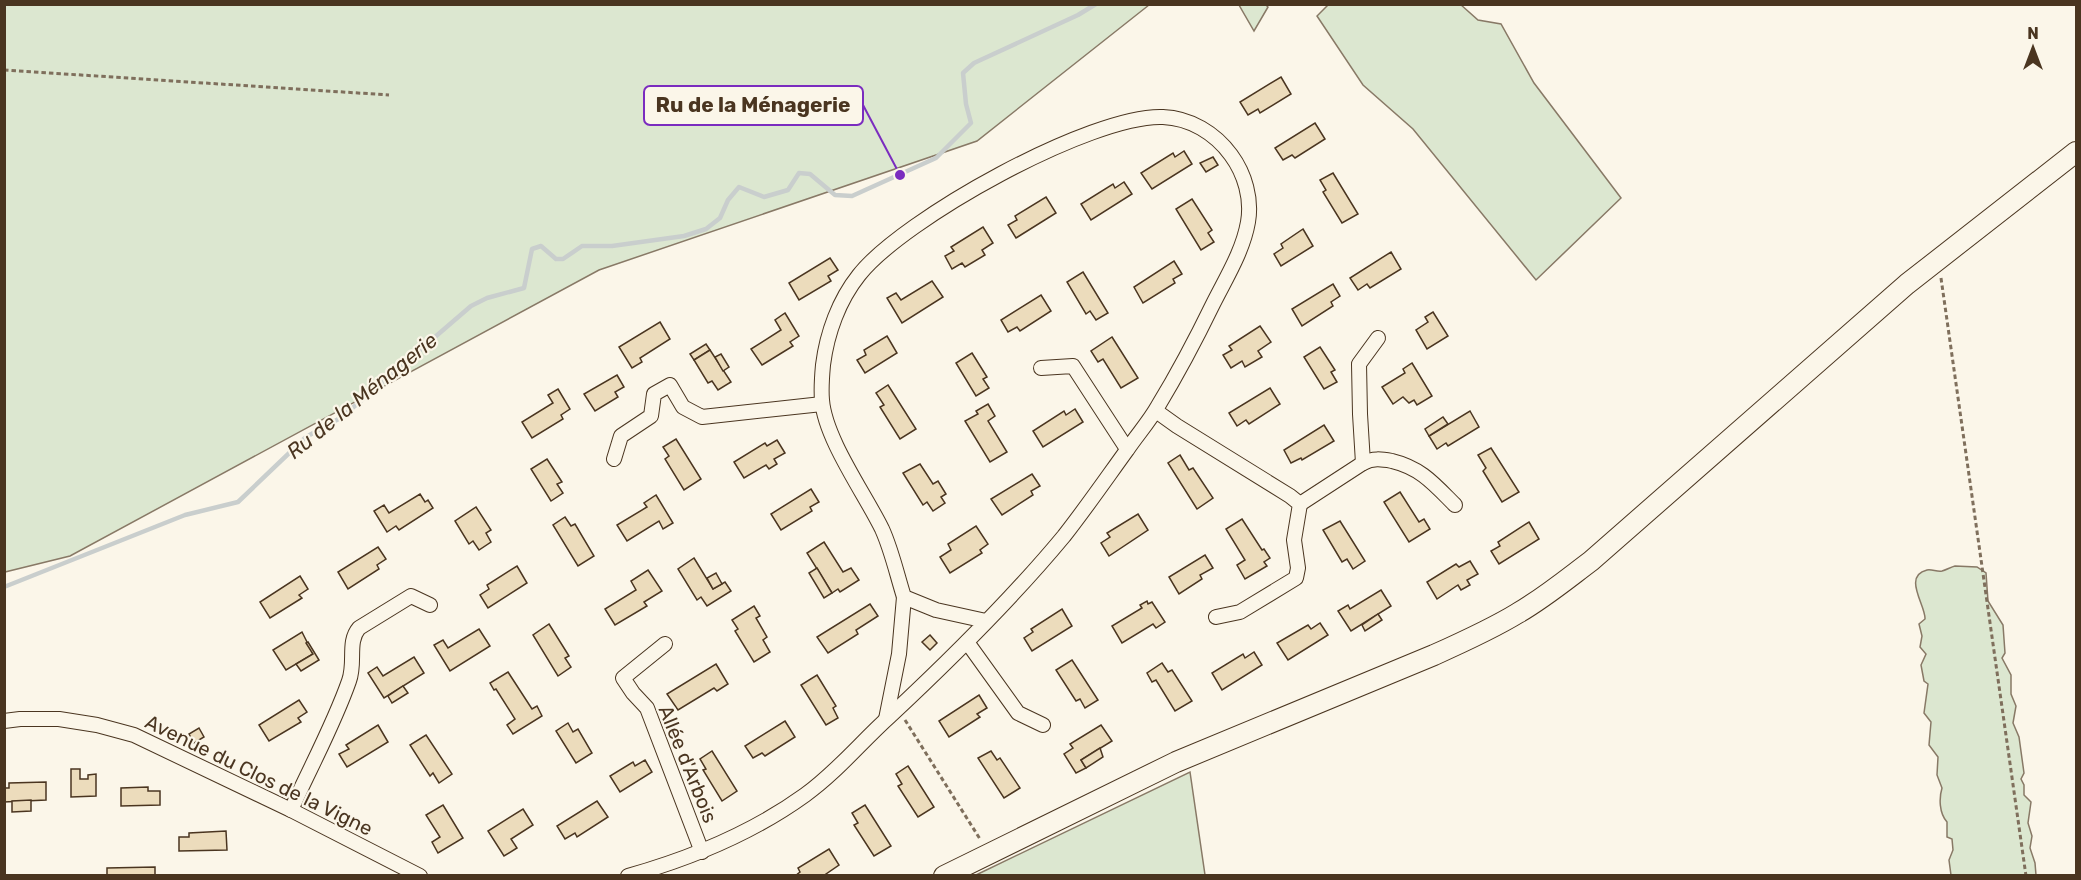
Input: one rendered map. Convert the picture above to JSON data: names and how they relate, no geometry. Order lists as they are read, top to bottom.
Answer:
{
  "streets": {
    "street": ["Allée d'Arbois", "Avenue du Clos de la Vigne"]
  },
  "water": ["Ru de la Ménagerie"],
  "places": ["Ru de la Ménagerie"],
  "north": "top"
}
